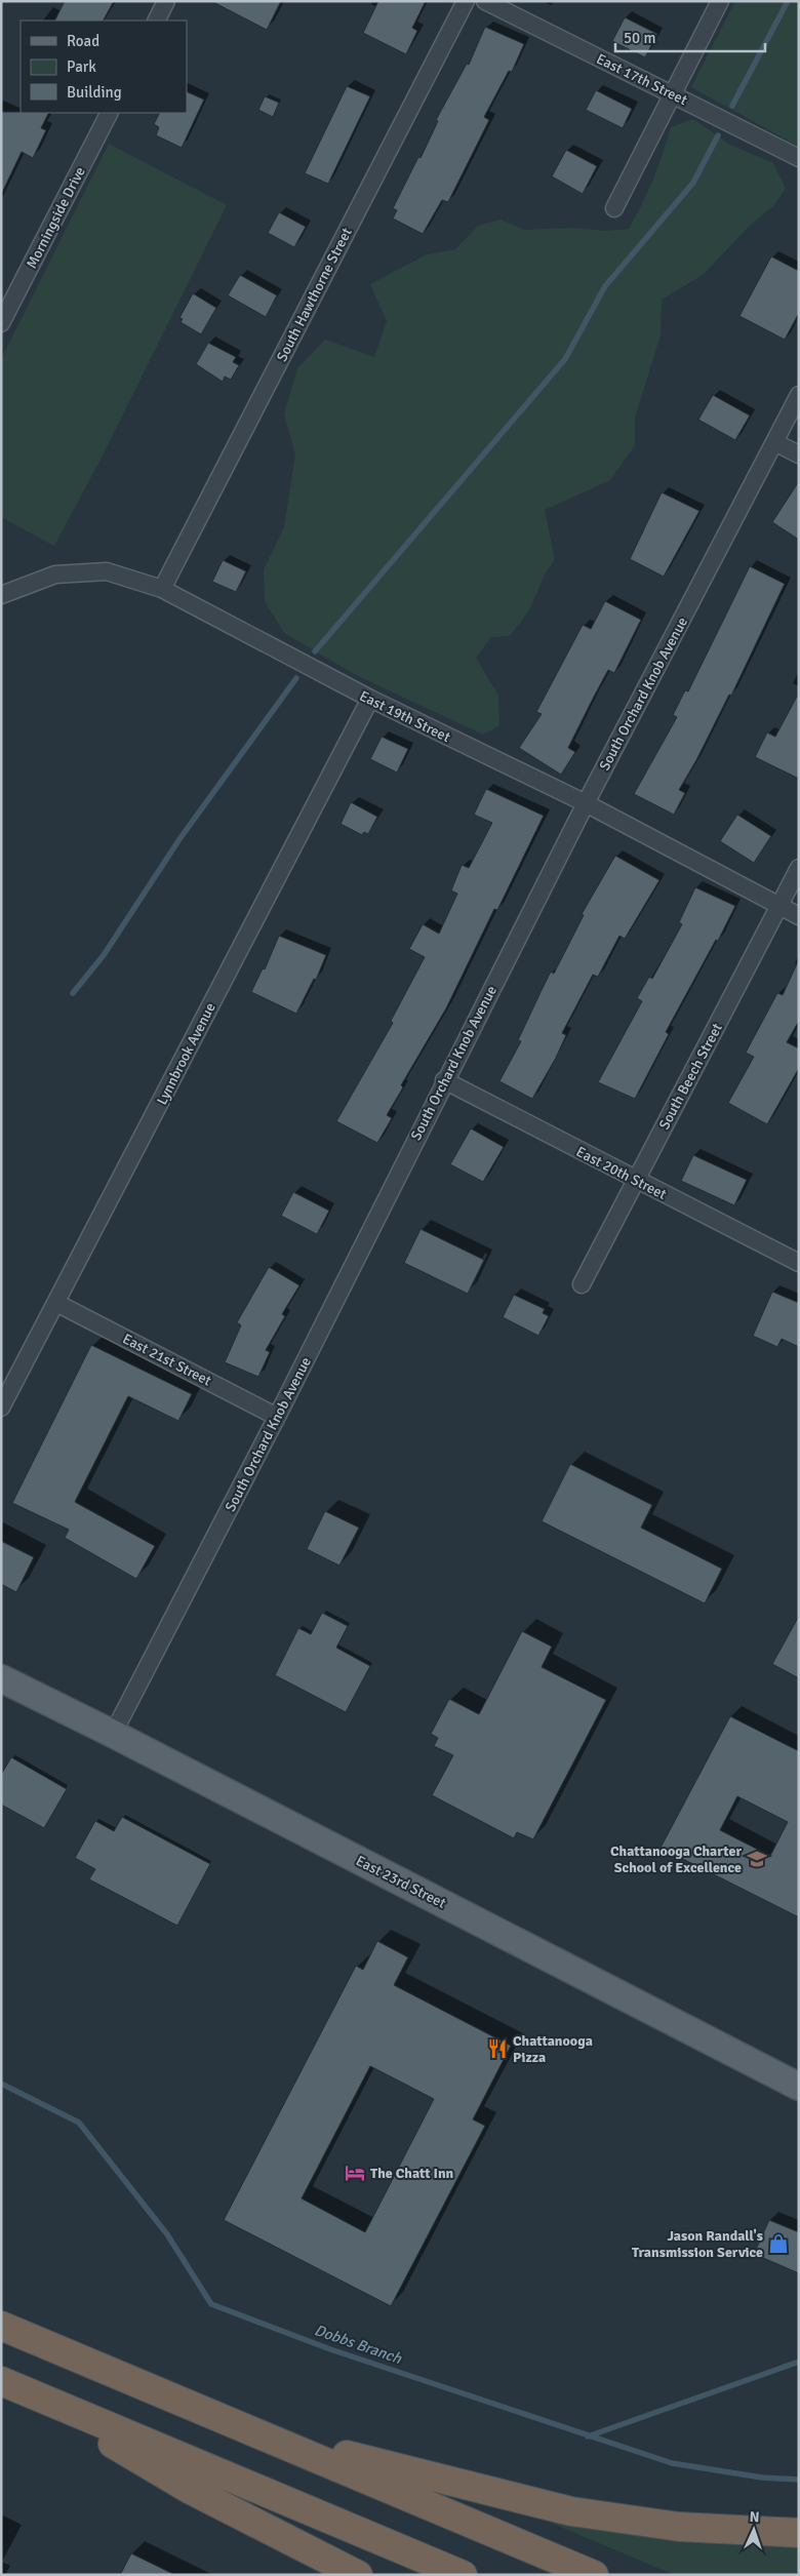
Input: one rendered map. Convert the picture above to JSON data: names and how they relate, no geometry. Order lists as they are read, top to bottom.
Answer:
{
  "streets": {
    "main road": ["East 23rd Street"],
    "street": [
      "East 17th Street",
      "Morningside Drive",
      "South Hawthorne Street",
      "South Orchard Knob Avenue",
      "East 19th Street",
      "Lynnbrook Avenue",
      "South Beech Street",
      "East 20th Street",
      "East 21st Street"
    ]
  },
  "crossings": [
    ["South Hawthorne Street", "East 19th Street"],
    ["South Orchard Knob Avenue", "East 19th Street"],
    ["South Orchard Knob Avenue", "East 20th Street"],
    ["South Orchard Knob Avenue", "East 21st Street"],
    ["South Orchard Knob Avenue", "East 23rd Street"],
    ["East 19th Street", "Lynnbrook Avenue"],
    ["East 19th Street", "South Beech Street"],
    ["Lynnbrook Avenue", "East 21st Street"],
    ["South Beech Street", "East 20th Street"]
  ],
  "water": ["Dobbs Branch"],
  "places": {
    "school or university": ["Chattanooga Charter School of Excellence"],
    "restaurant": ["Chattanooga Pizza"],
    "hotel": ["The Chatt Inn"],
    "shop": ["Jason Randall's Transmission Service"]
  },
  "legend": ["Road", "Park", "Building"],
  "scale_bar": "50 m",
  "north": "top"
}
